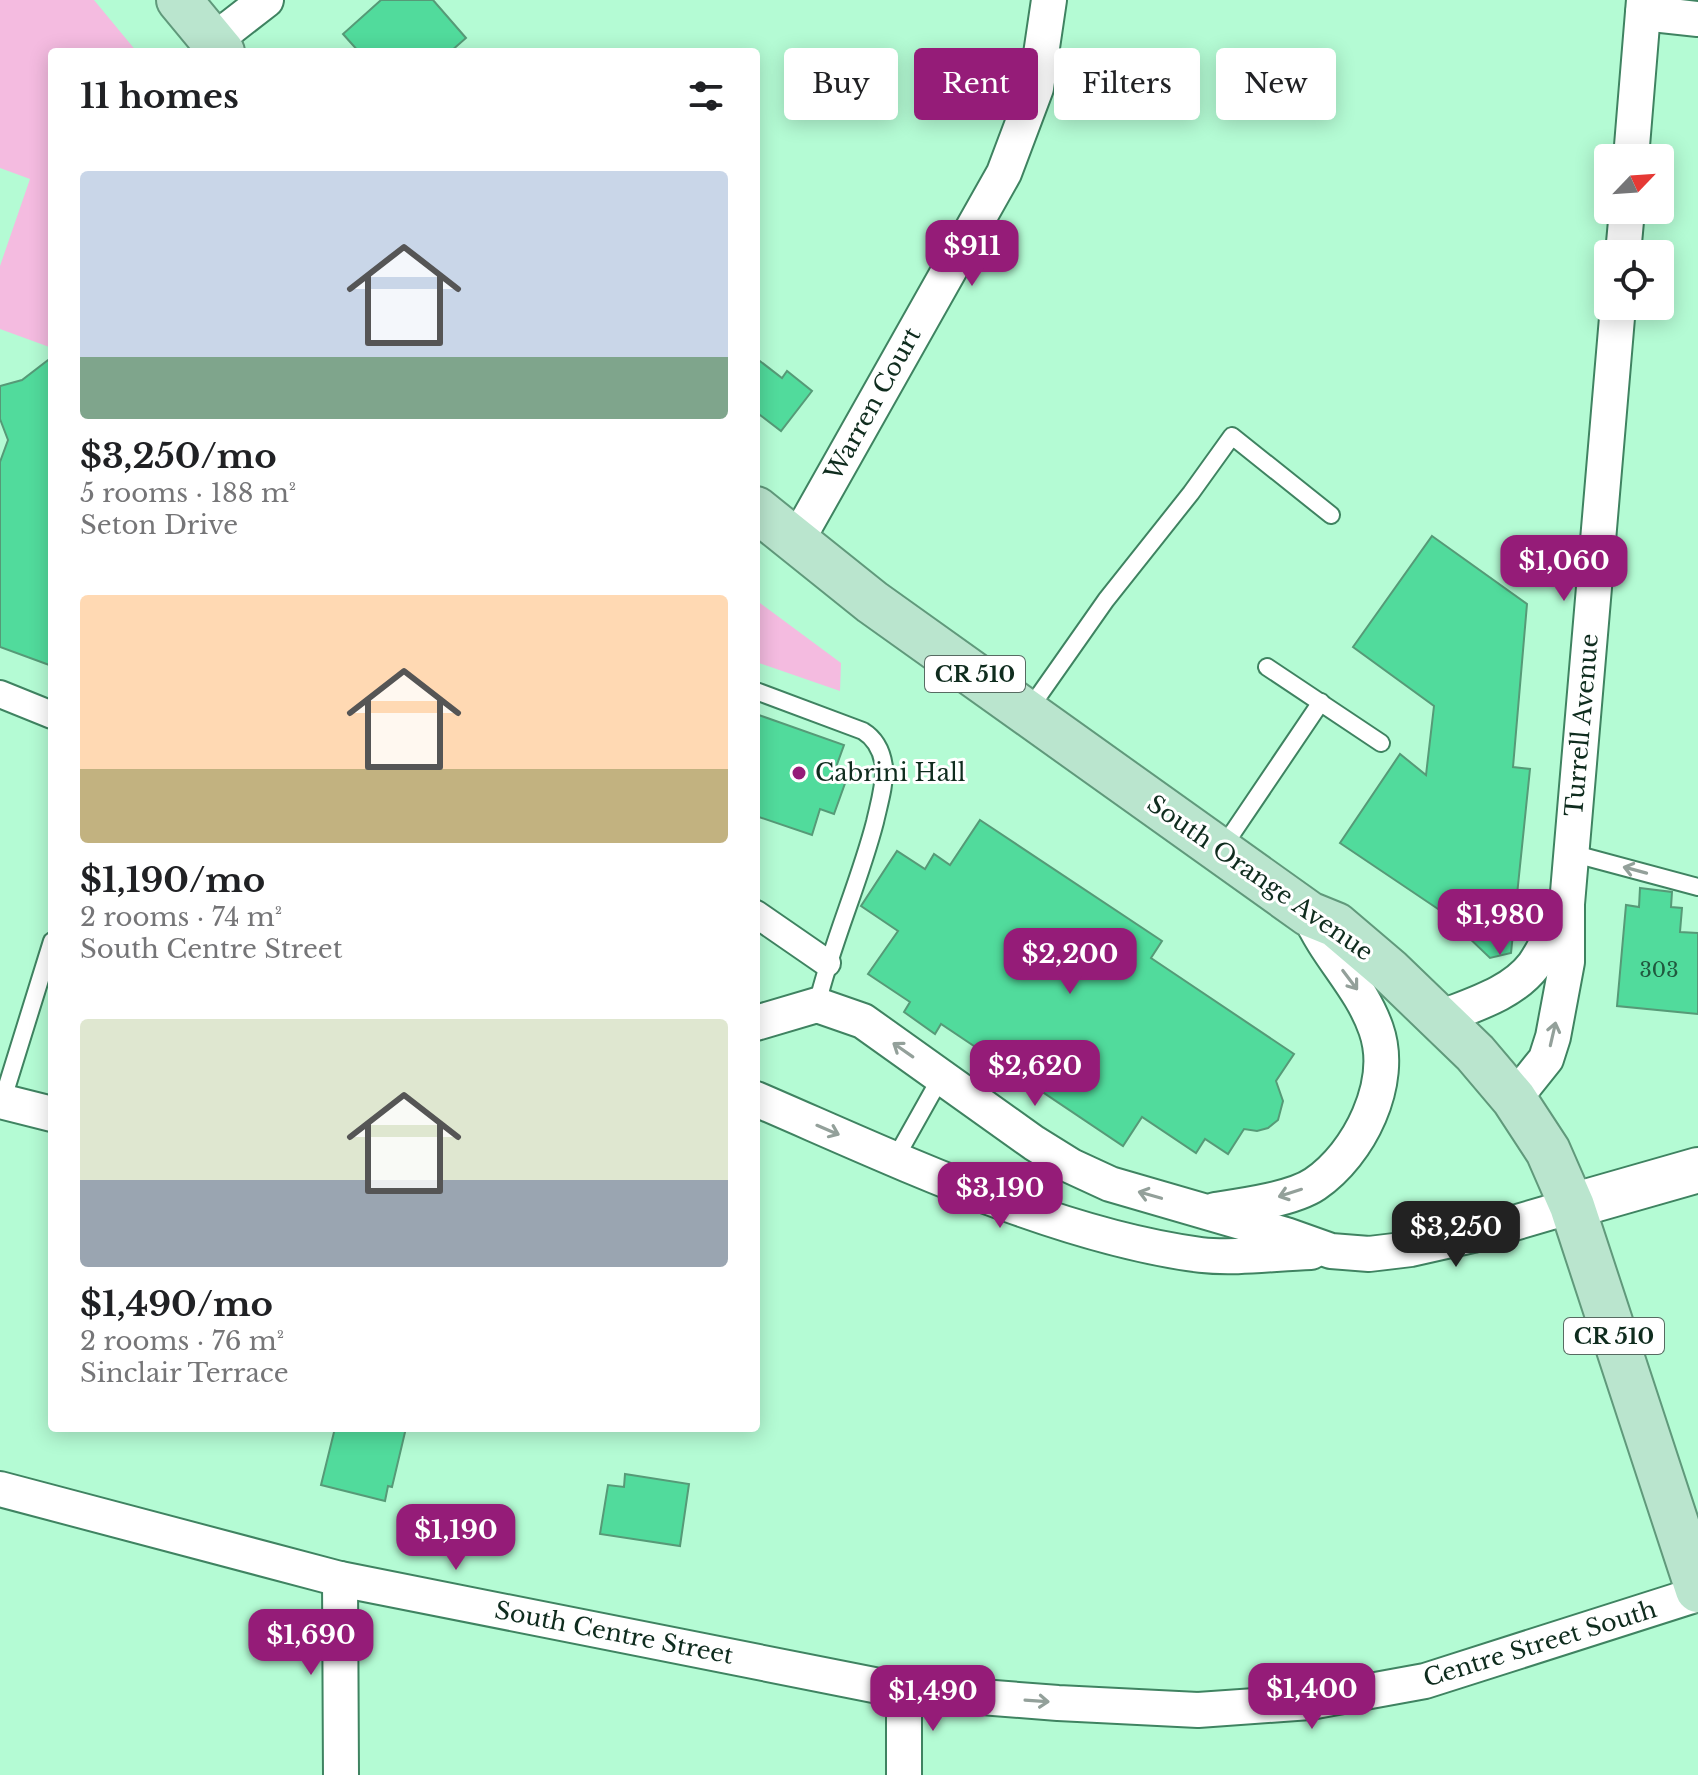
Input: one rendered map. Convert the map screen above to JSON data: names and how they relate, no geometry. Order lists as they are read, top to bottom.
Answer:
{
  "streets": {
    "main road": ["CR 510", "South Orange Avenue"],
    "street": [
      "Warren Court",
      "Turrell Avenue",
      "South Centre Street",
      "Centre Street South"
    ]
  },
  "crossings": [
    ["Warren Court", "South Orange Avenue"],
    ["Turrell Avenue", "South Orange Avenue"],
    ["South Orange Avenue", "Centre Street South"],
    ["South Centre Street", "Centre Street South"]
  ],
  "one_way": ["Centre Street South"],
  "places": ["Cabrini Hall"],
  "house_numbers": ["303"],
  "north": "top right",
  "page": {
    "chip": [
      "Buy",
      "Rent",
      "Filters",
      "New"
    ],
    "heading": "11 homes",
    "list": [
      {
        "name": "$3,250/mo",
        "note": "5 rooms · 188 m² · Seton Drive"
      },
      {
        "name": "$1,190/mo",
        "note": "2 rooms · 74 m² · South Centre Street"
      },
      {
        "name": "$1,490/mo",
        "note": "2 rooms · 76 m² · Sinclair Terrace"
      }
    ],
    "price": [
      "$911",
      "$1,060",
      "$1,980",
      "$2,200",
      "$2,620",
      "$3,190",
      "$3,250",
      "$1,190",
      "$1,690",
      "$1,400",
      "$1,490"
    ]
  }
}
